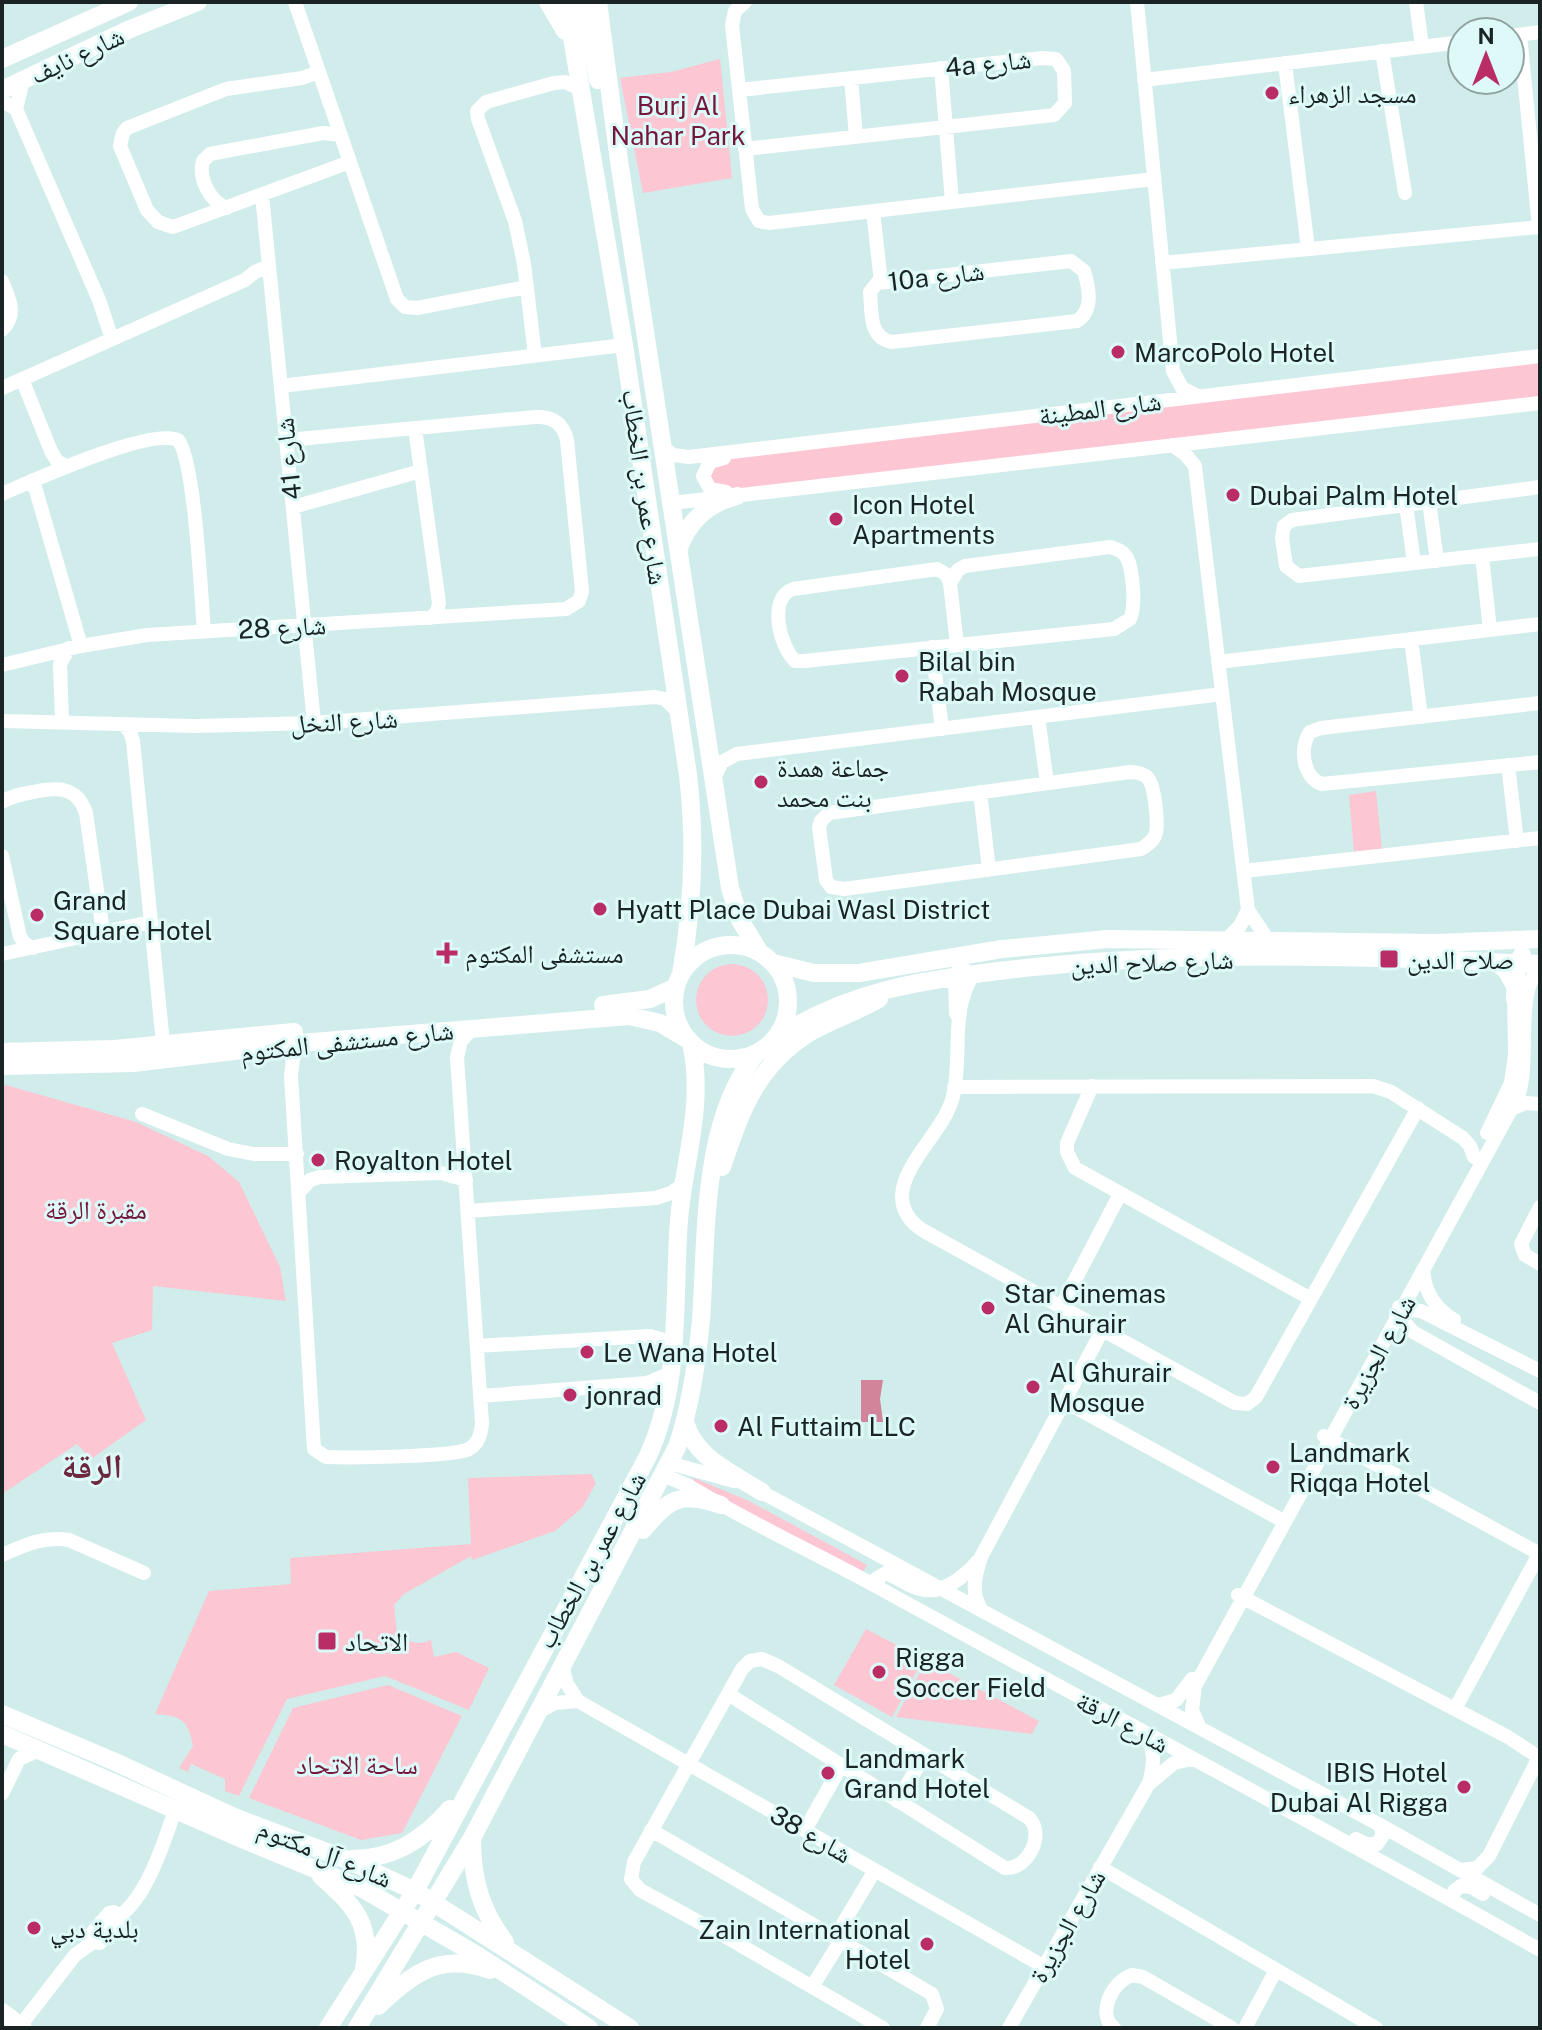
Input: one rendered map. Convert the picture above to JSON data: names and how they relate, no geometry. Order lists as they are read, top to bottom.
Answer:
{
  "streets": {
    "main road": [
      "شارع نايف",
      "شارع عمر بن الخطاب",
      "شارع صلاح الدين",
      "شارع مستشفى المكتوم",
      "شارع آل مكتوم"
    ],
    "street": [
      "4a شارع",
      "10a شارع",
      "شارع المطينة",
      "شارع 41",
      "شارع 28",
      "شارع النخل",
      "شارع الجزيرة",
      "شارع الرقة",
      "شارع 38"
    ]
  },
  "crossings": [
    ["شارع المطينة", "شارع عمر بن الخطاب"],
    ["شارع 41", "شارع 28"],
    ["شارع 41", "شارع النخل"],
    ["شارع عمر بن الخطاب", "شارع النخل"],
    ["شارع عمر بن الخطاب", "شارع صلاح الدين"],
    ["شارع عمر بن الخطاب", "شارع مستشفى المكتوم"],
    ["شارع عمر بن الخطاب", "شارع الرقة"],
    ["شارع عمر بن الخطاب", "شارع آل مكتوم"],
    ["شارع صلاح الدين", "شارع مستشفى المكتوم"],
    ["شارع صلاح الدين", "شارع الجزيرة"],
    ["شارع الجزيرة", "شارع الرقة"],
    ["شارع الجزيرة", "شارع 38"]
  ],
  "districts": ["الرقة"],
  "parks": ["Burj Al Nahar Park", "مقبرة الرقة", "ساحة الاتحاد"],
  "places": {
    "other": [
      "مسجد الزهراء",
      "MarcoPolo Hotel",
      "Dubai Palm Hotel",
      "Icon Hotel Apartments",
      "Bilal bin Rabah Mosque",
      "جماعة همدة بنت محمد",
      "Hyatt Place Dubai Wasl District",
      "Grand Square Hotel",
      "Royalton Hotel",
      "Star Cinemas Al Ghurair",
      "Le Wana Hotel",
      "Al Ghurair Mosque",
      "jonrad",
      "Al Futtaim LLC",
      "Landmark Riqqa Hotel",
      "Rigga Soccer Field",
      "Landmark Grand Hotel",
      "IBIS Hotel Dubai Al Rigga",
      "بلدية دبي",
      "Zain International Hotel"
    ],
    "health": ["مستشفى المكتوم"],
    "transit": ["صلاح الدين", "الاتحاد"]
  },
  "north": "top"
}
